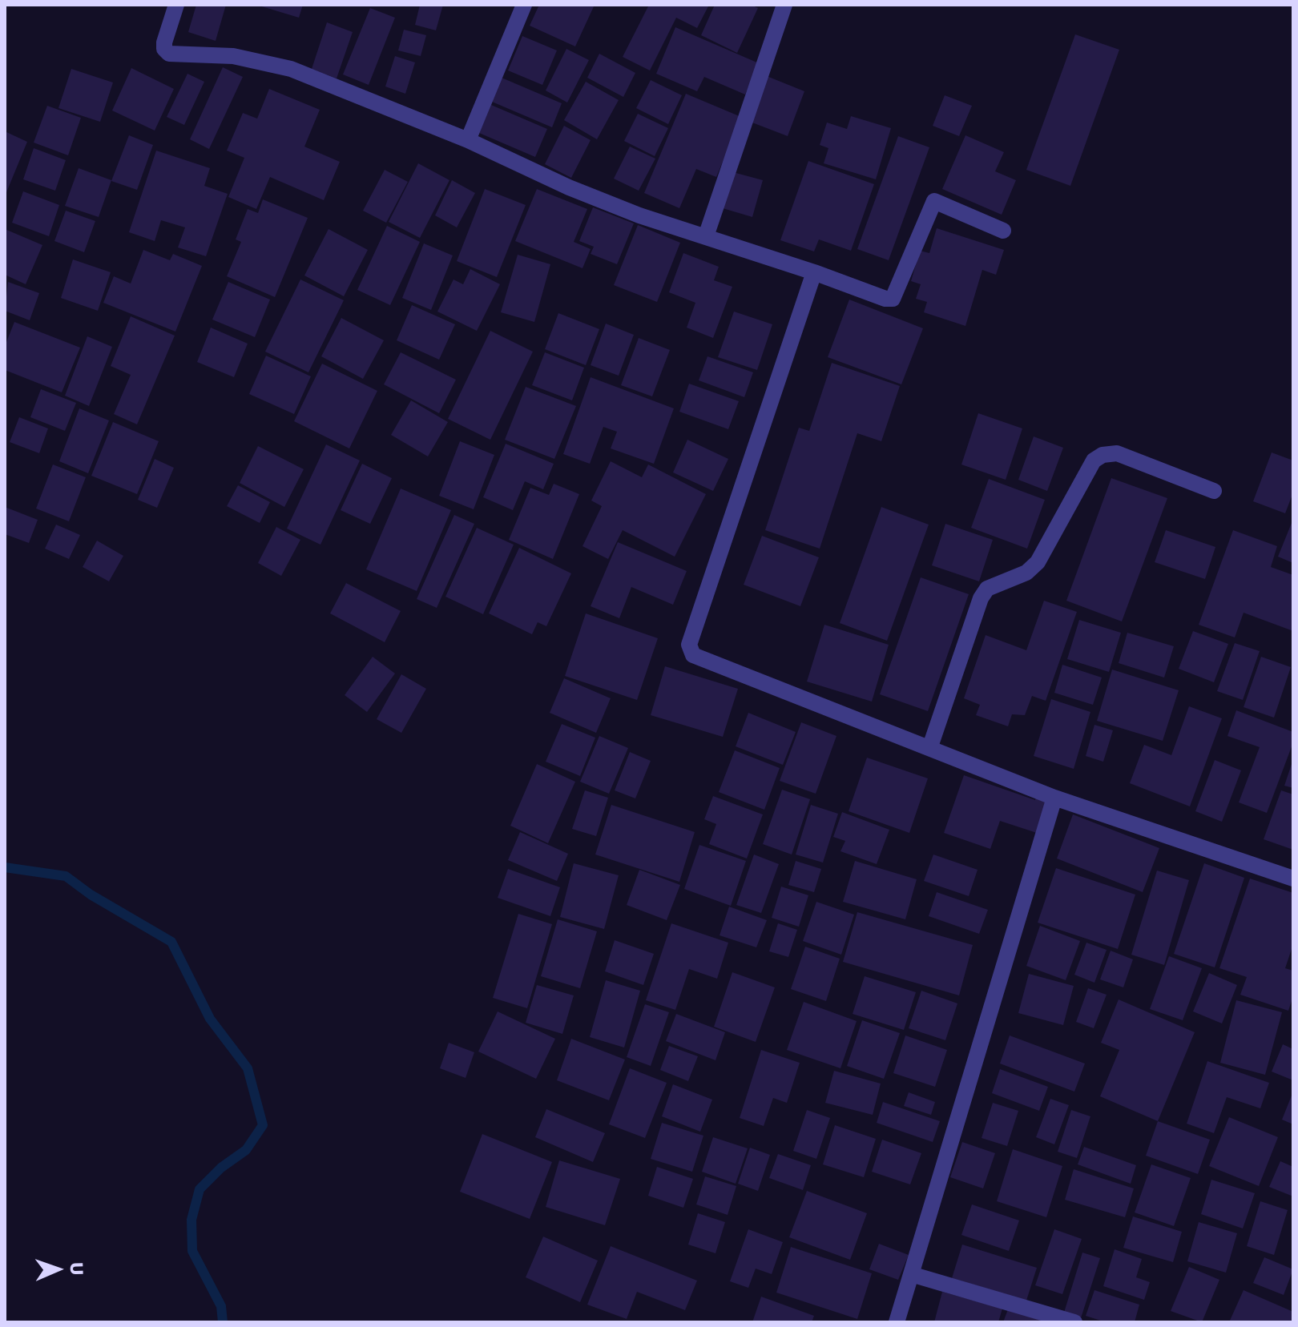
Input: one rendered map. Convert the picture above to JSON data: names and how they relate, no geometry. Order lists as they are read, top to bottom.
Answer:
{
  "north": "right"
}
